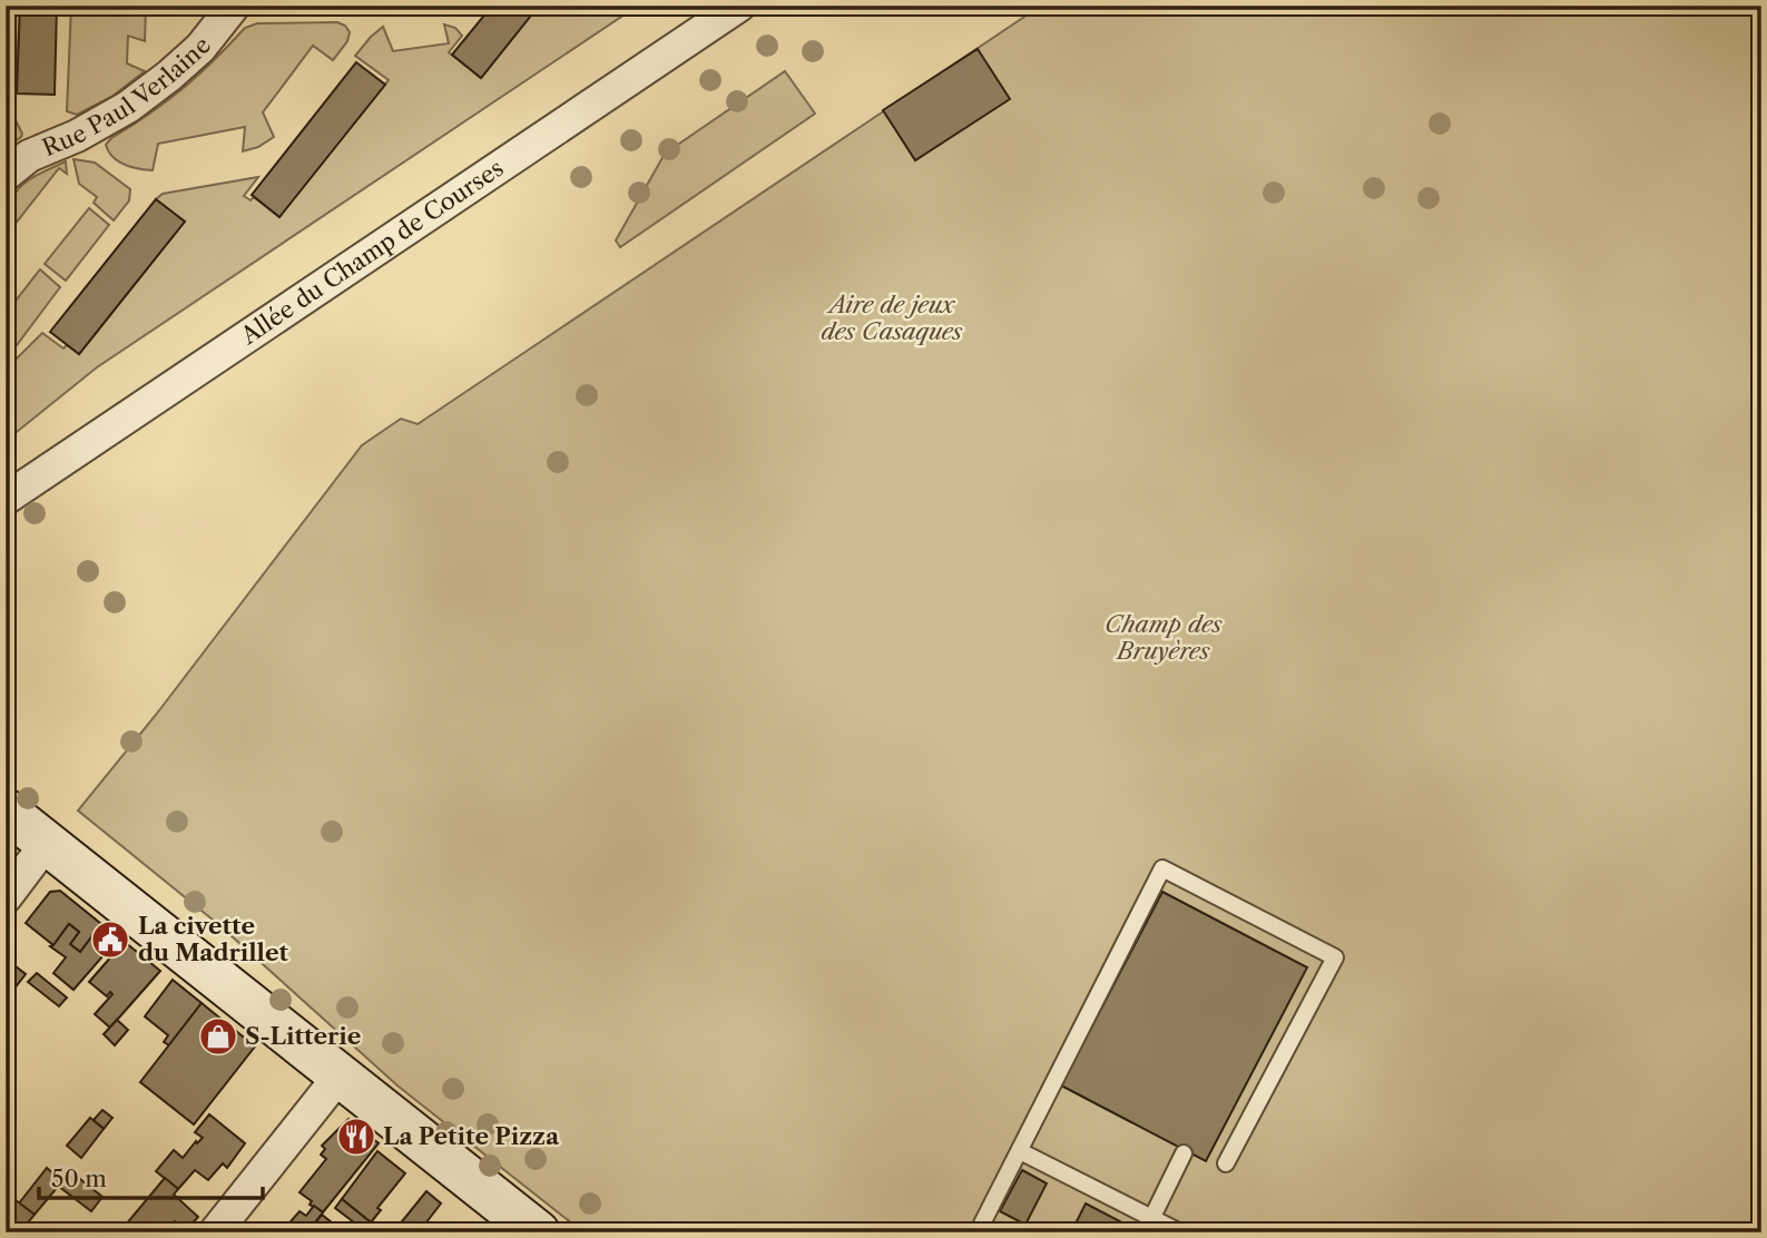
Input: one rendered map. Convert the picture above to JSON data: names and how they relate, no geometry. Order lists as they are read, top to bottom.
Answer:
{
  "streets": {
    "street": ["Rue Paul Verlaine", "Allée du Champ de Courses"]
  },
  "parks": ["Aire de jeux des Casaques", "Champ des Bruyères"],
  "places": {
    "public building": ["La civette du Madrillet"],
    "shop": ["S-Litterie"],
    "restaurant": ["La Petite Pizza"]
  },
  "scale_bar": "50 m"
}
